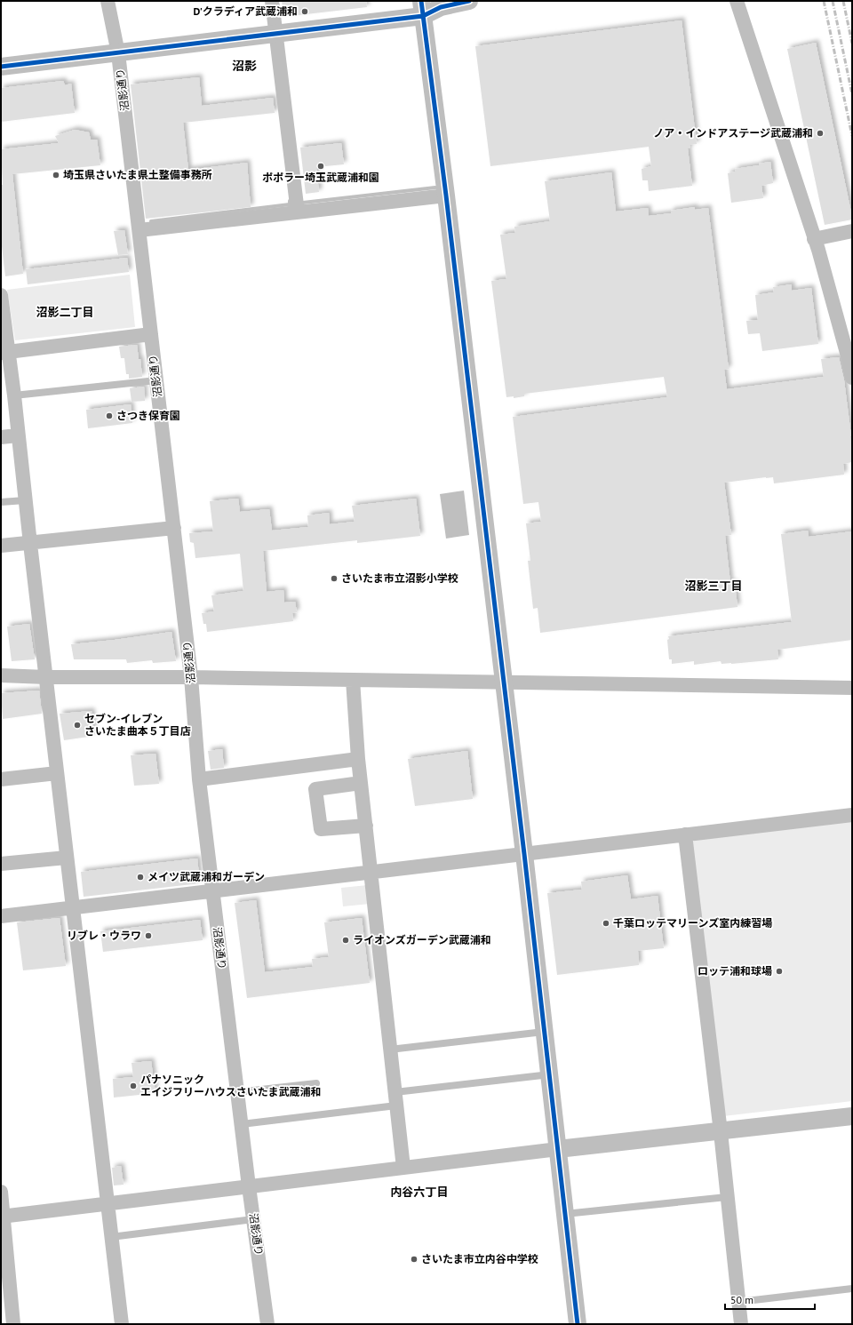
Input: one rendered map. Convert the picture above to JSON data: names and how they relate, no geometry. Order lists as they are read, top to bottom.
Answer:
{
  "streets": {
    "street": ["沼影通り"]
  },
  "districts": [
    "沼影",
    "沼影二丁目",
    "沼影三丁目",
    "内谷六丁目"
  ],
  "places": [
    "D'クラディア武蔵浦和",
    "ノア・インドアステージ武蔵浦和",
    "ポポラー埼玉武蔵浦和園",
    "埼玉県さいたま県土整備事務所",
    "さつき保育園",
    "さいたま市立沼影小学校",
    "セブン-イレブン さいたま曲本５丁目店",
    "メイツ武蔵浦和ガーデン",
    "千葉ロッテマリーンズ室内練習場",
    "リブレ・ウラワ",
    "ライオンズガーデン武蔵浦和",
    "ロッテ浦和球場",
    "パナソニック エイジフリーハウスさいたま武蔵浦和",
    "さいたま市立内谷中学校"
  ],
  "scale_bar": "50 m"
}
